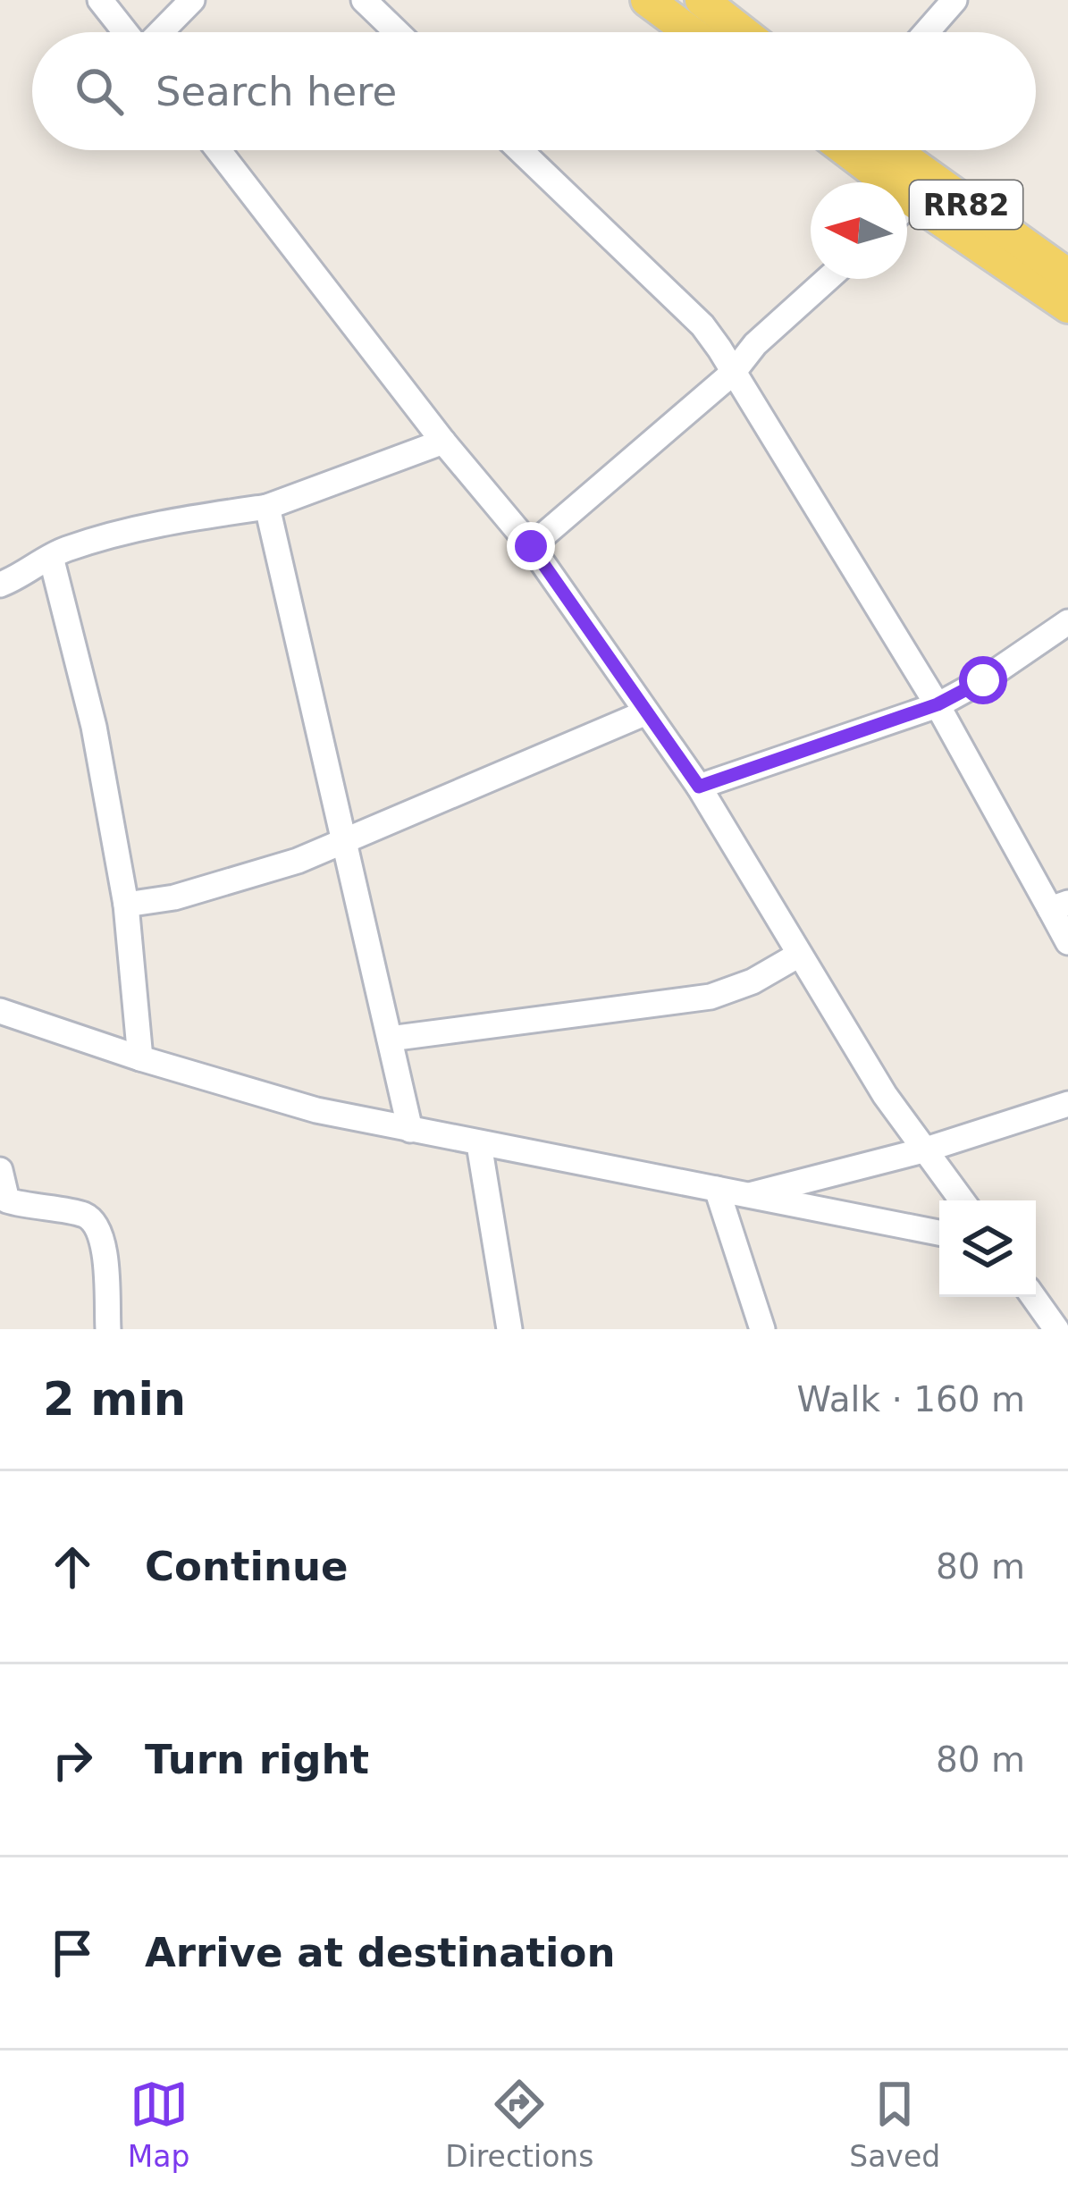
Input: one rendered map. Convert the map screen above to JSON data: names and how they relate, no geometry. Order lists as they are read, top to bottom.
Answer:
{
  "streets": {
    "main road": ["RR82"]
  },
  "north": "left",
  "page": {
    "search": "Search here",
    "heading": ["2 min", "Walk · 160 m"],
    "list": [
      ["Continue", "80 m"],
      ["Turn right", "80 m"],
      "Arrive at destination"
    ],
    "nav": ["Map", "Directions", "Saved"]
  }
}
